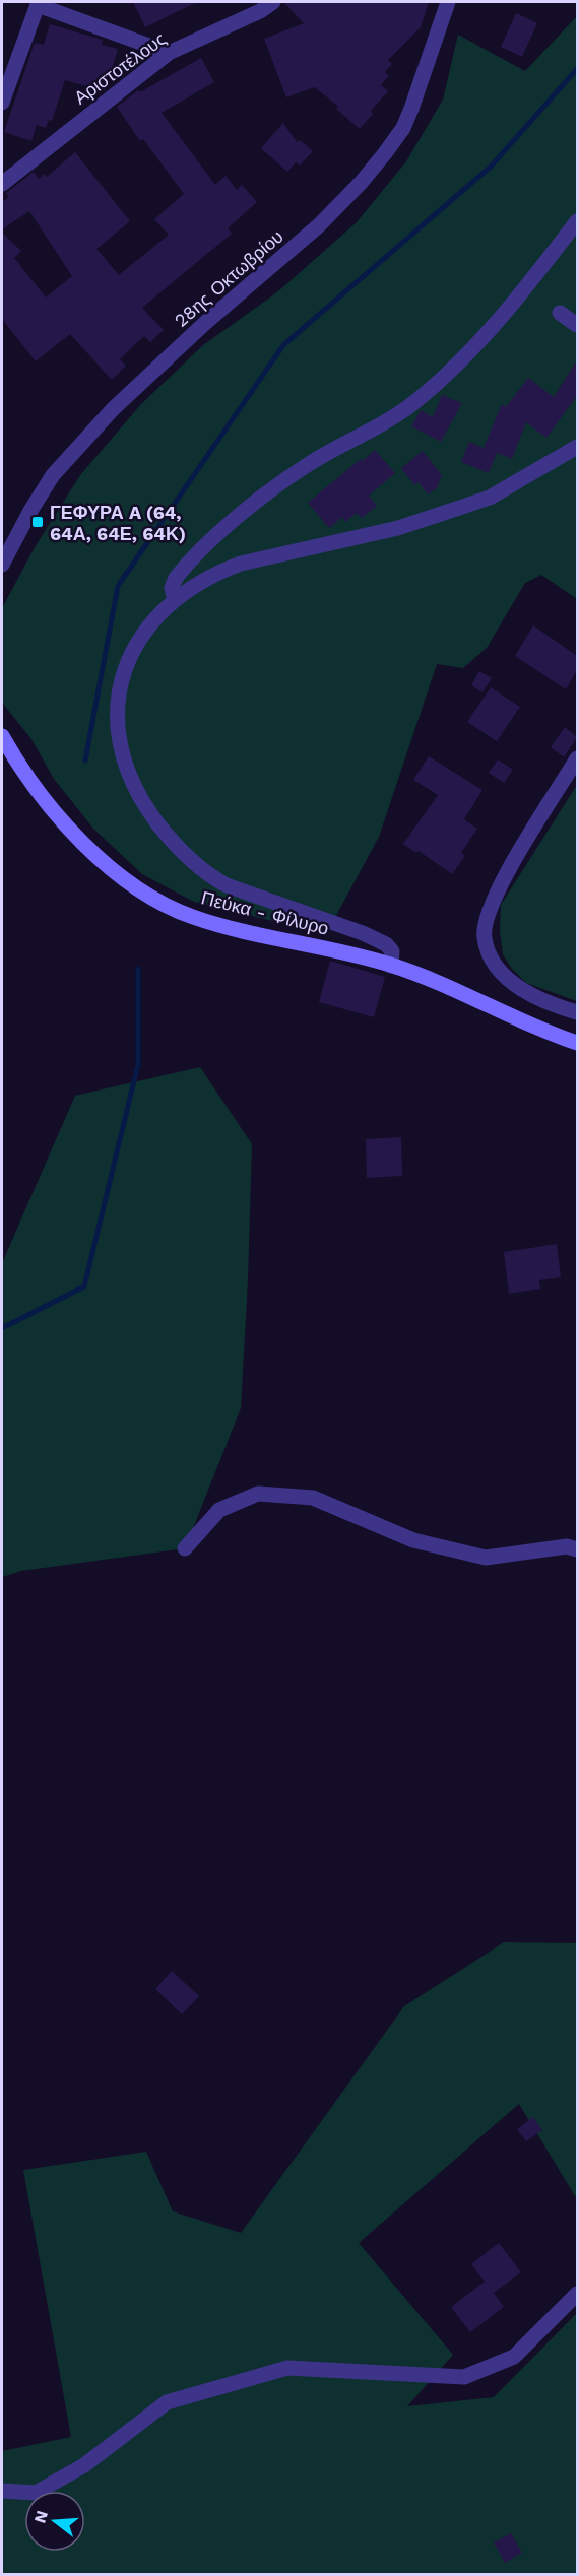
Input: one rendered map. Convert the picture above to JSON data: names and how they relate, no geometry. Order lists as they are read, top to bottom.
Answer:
{
  "streets": {
    "main road": ["Πεύκα - Φίλυρο"],
    "street": ["Αριστοτέλους", "28ης Οκτωβρίου"]
  },
  "places": {
    "transit": ["ΓΕΦΥΡΑ A (64, 64Α, 64Ε, 64Κ)"]
  },
  "north": "left"
}
